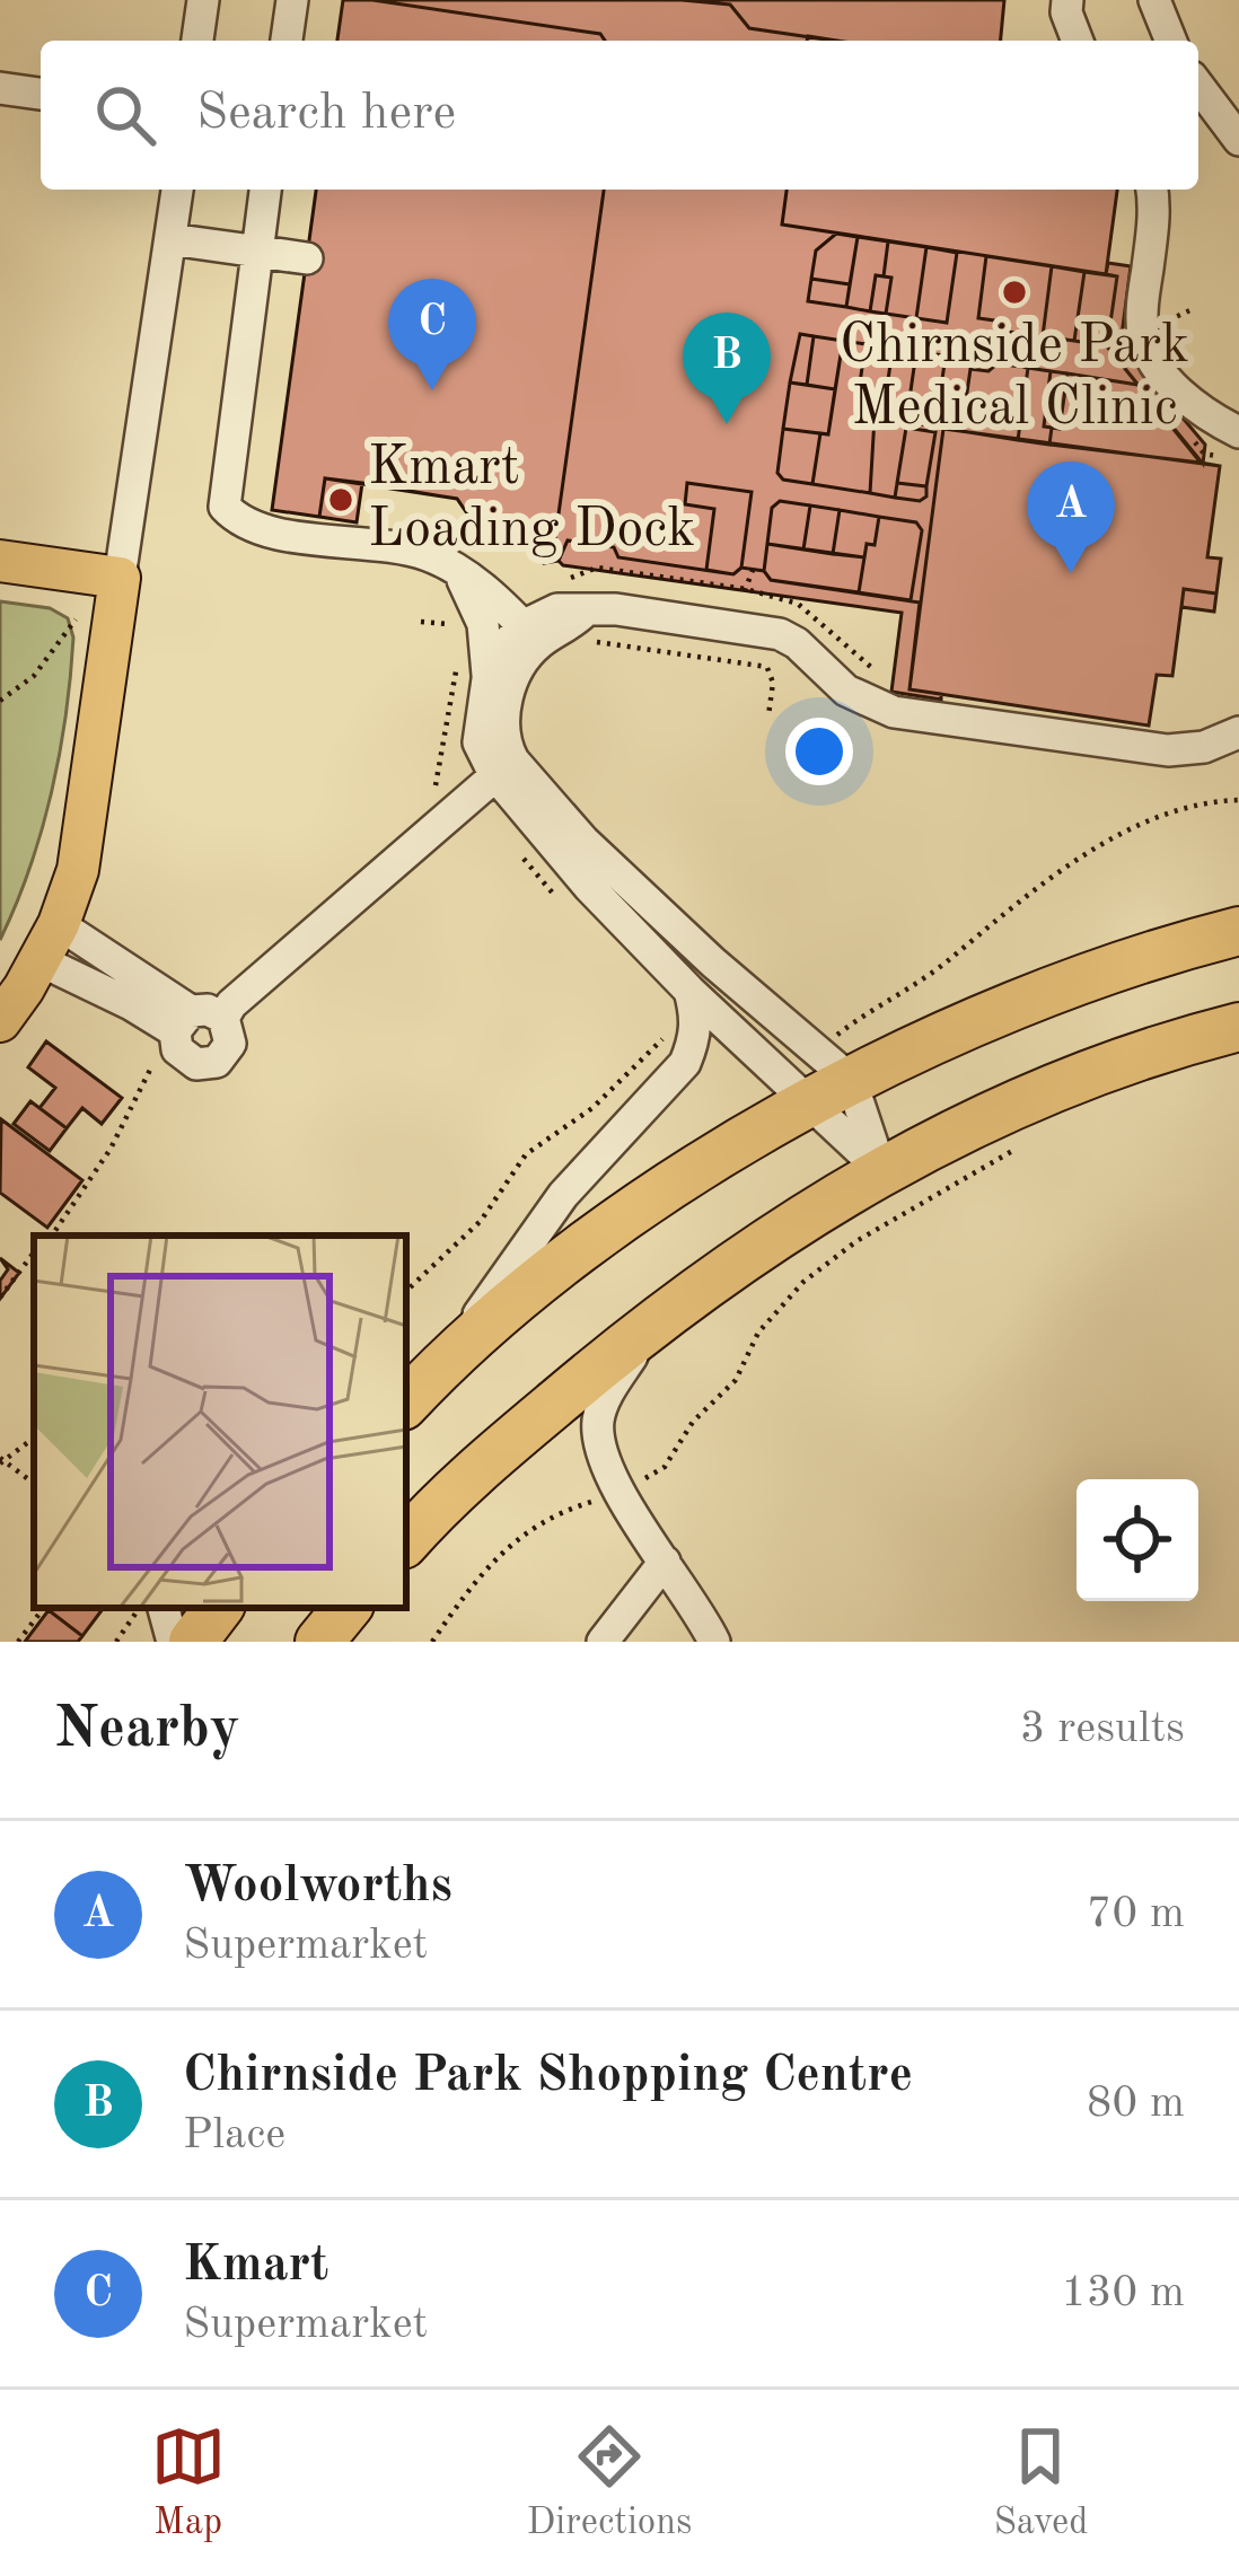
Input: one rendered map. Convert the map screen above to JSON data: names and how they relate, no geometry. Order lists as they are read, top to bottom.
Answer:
{
  "places": ["Chirnside Park Medical Clinic", "Kmart Loading Dock"],
  "page": {
    "search": "Search here",
    "pins": ["C", "B", "A"],
    "heading": ["Nearby", "3 results"],
    "list": [
      {
        "mark": "A",
        "name": "Woolworths",
        "note": "Supermarket",
        "value": "70 m"
      },
      {
        "mark": "B",
        "name": "Chirnside Park Shopping Centre",
        "note": "Place",
        "value": "80 m"
      },
      {
        "mark": "C",
        "name": "Kmart",
        "note": "Supermarket",
        "value": "130 m"
      }
    ],
    "nav": ["Map", "Directions", "Saved"]
  }
}
